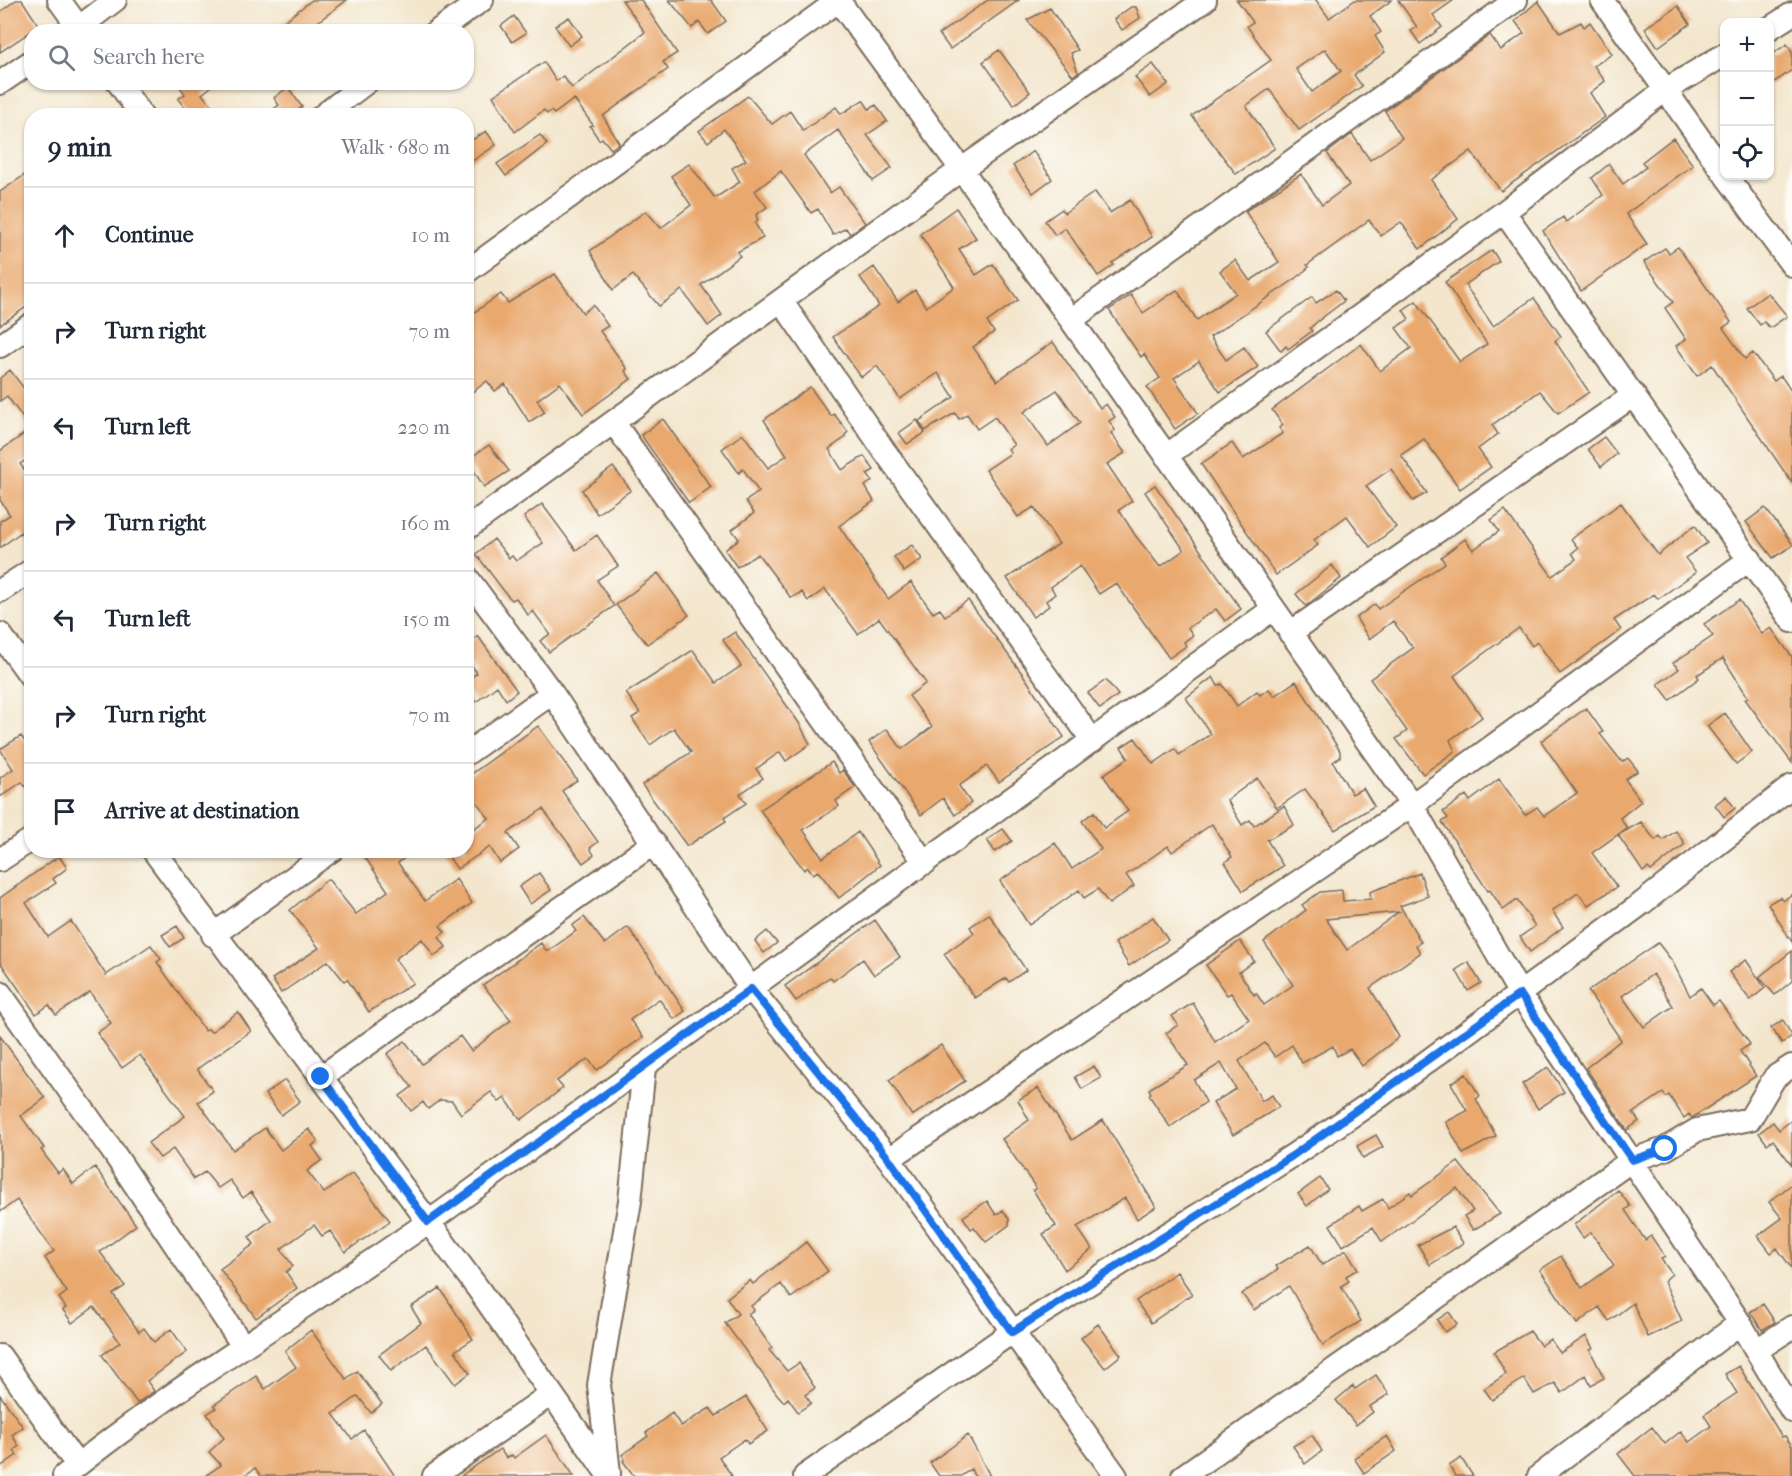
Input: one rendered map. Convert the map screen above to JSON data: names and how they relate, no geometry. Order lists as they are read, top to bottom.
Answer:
{
  "page": {
    "map_buttons": ["+", "−"],
    "search": "Search here",
    "heading": ["9 min", "Walk · 680 m"],
    "list": [
      ["Continue", "10 m"],
      ["Turn right", "70 m"],
      ["Turn left", "220 m"],
      ["Turn right", "160 m"],
      ["Turn left", "150 m"],
      ["Turn right", "70 m"],
      "Arrive at destination"
    ]
  }
}
